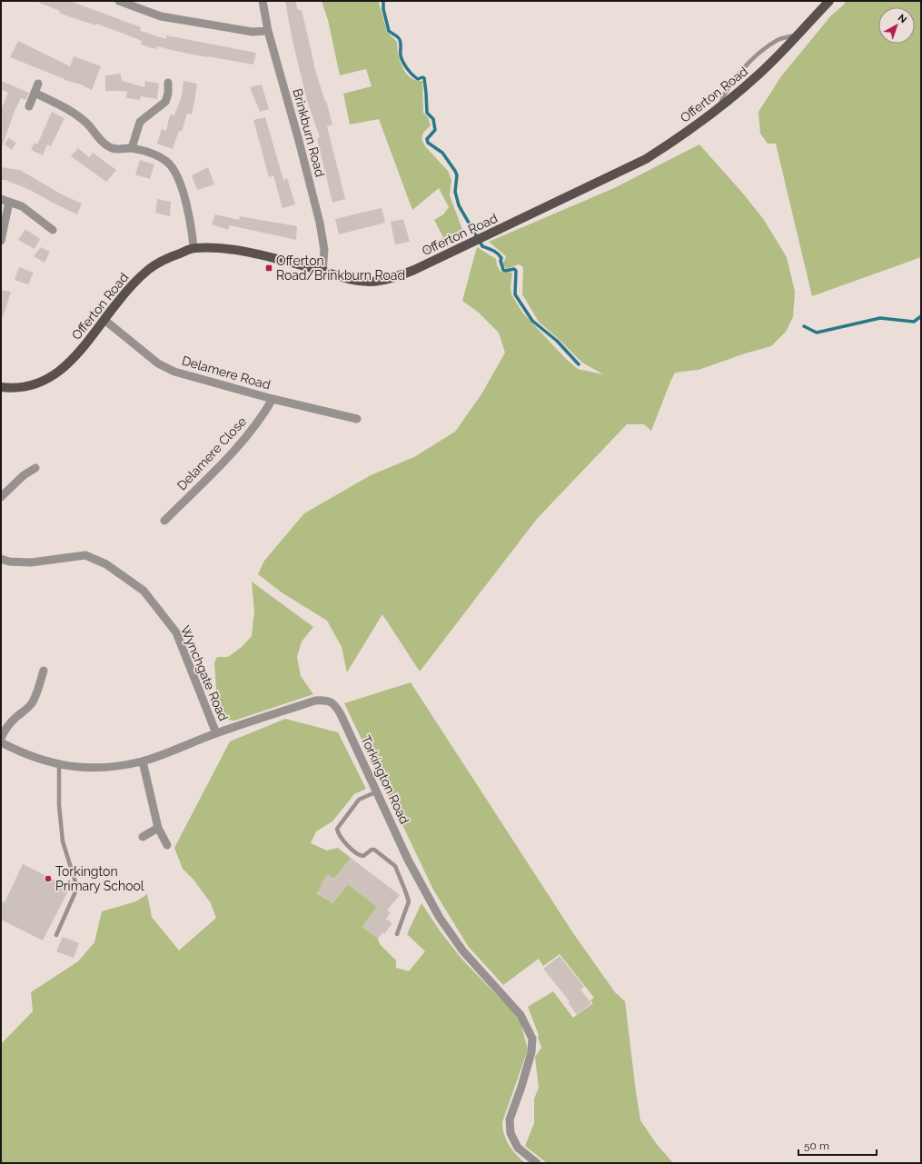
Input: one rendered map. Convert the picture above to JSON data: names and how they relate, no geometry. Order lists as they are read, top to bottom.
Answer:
{
  "streets": {
    "main road": ["Offerton Road"],
    "street": [
      "Brinkburn Road",
      "Delamere Road",
      "Delamere Close",
      "Wynchgate Road",
      "Torkington Road"
    ]
  },
  "crossings": [
    ["Offerton Road", "Brinkburn Road"],
    ["Offerton Road", "Delamere Road"],
    ["Delamere Road", "Delamere Close"],
    ["Wynchgate Road", "Torkington Road"]
  ],
  "places": {
    "transit": ["Offerton Road/Brinkburn Road"],
    "other": ["Torkington Primary School"]
  },
  "scale_bar": "50 m",
  "north": "top right"
}
